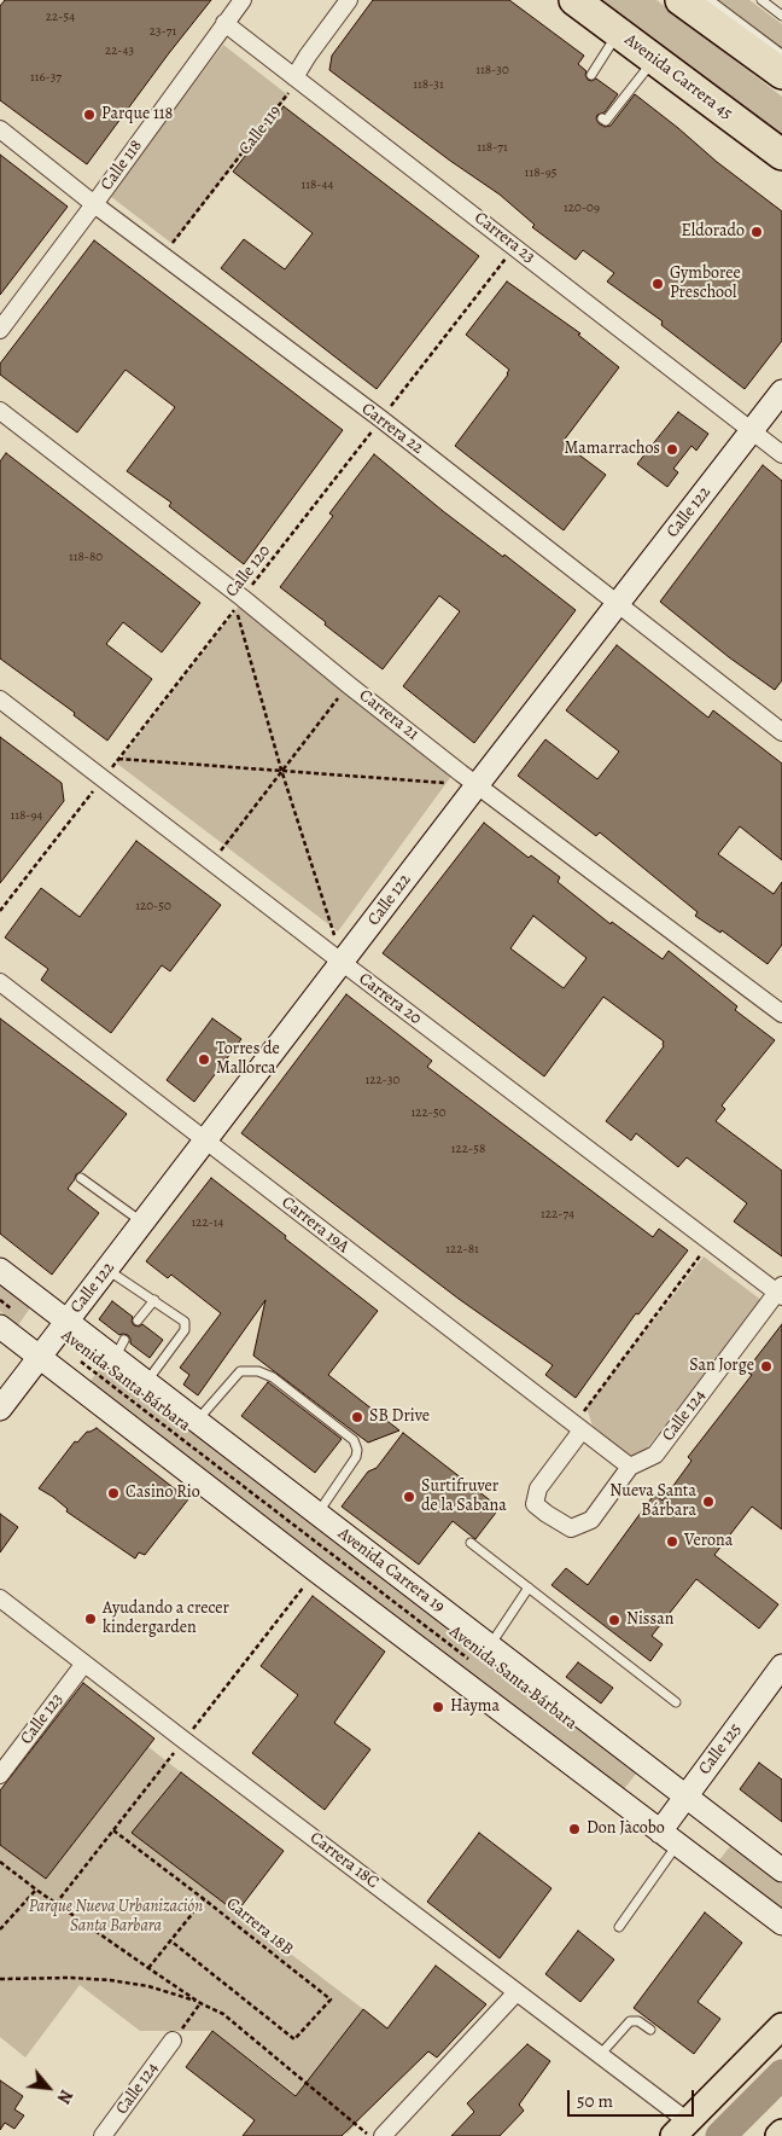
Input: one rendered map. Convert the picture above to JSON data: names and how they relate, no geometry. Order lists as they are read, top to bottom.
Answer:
{
  "streets": {
    "highway": ["Avenida Carrera 45"],
    "main road": ["Calle 122", "Avenida Carrera 19", "Calle 125"],
    "street": [
      "Calle 118",
      "Carrera 23",
      "Carrera 22",
      "Carrera 21",
      "Carrera 20",
      "Carrera 19A",
      "Calle 124",
      "Calle 123",
      "Carrera 18C"
    ],
    "path": [
      "Calle 119",
      "Calle 120",
      "Avenida Santa Bárbara",
      "Carrera 18B"
    ]
  },
  "crossings": [
    ["Calle 119", "Carrera 23"],
    ["Calle 119", "Carrera 22"],
    ["Calle 118", "Carrera 23"],
    ["Calle 118", "Carrera 22"],
    ["Carrera 23", "Calle 122"],
    ["Carrera 23", "Calle 120"],
    ["Carrera 22", "Calle 122"],
    ["Carrera 22", "Calle 120"],
    ["Calle 122", "Carrera 21"],
    ["Calle 122", "Carrera 20"],
    ["Calle 122", "Carrera 19A"],
    ["Calle 122", "Avenida Santa Bárbara"],
    ["Calle 122", "Avenida Carrera 19"],
    ["Calle 120", "Carrera 21"],
    ["Calle 120", "Carrera 20"],
    ["Carrera 20", "Calle 124"],
    ["Carrera 19A", "Calle 124"],
    ["Avenida Carrera 19", "Calle 125"],
    ["Calle 123", "Carrera 18C"]
  ],
  "parks": ["Parque Nueva Urbanización Santa Barbara"],
  "places": [
    "Parque 118",
    "Eldorado",
    "Gymboree Preschool",
    "Mamarrachos",
    "Torres de Mallorca",
    "San Jorge",
    "SB Drive",
    "Casino Rio",
    "Surtifruver de la Sabana",
    "Nueva Santa Bárbara",
    "Verona",
    "Ayudando a crecer kindergarden",
    "Nissan",
    "Hayma",
    "Don Jacobo"
  ],
  "house_numbers": [
    "22-54",
    "23-71",
    "22-43",
    "118-30",
    "116-37",
    "118-31",
    "118-71",
    "118-95",
    "118-44",
    "120-09",
    "118-80",
    "118-94",
    "120-50",
    "122-30",
    "122-50",
    "122-58",
    "122-74",
    "122-14",
    "122-81"
  ],
  "scale_bar": "50 m",
  "north": "bottom right"
}
